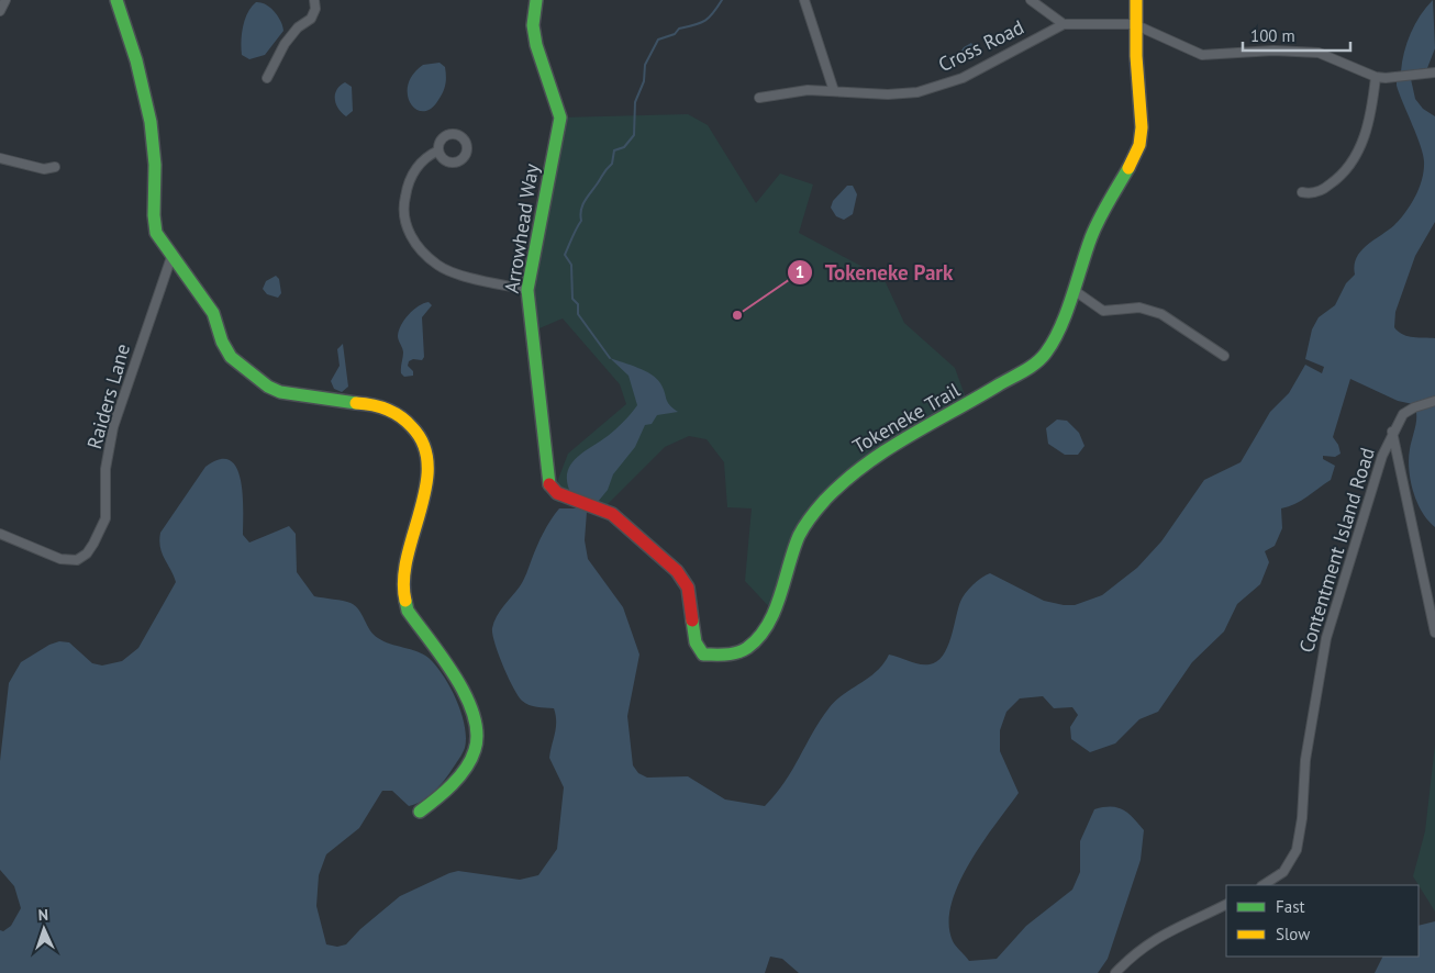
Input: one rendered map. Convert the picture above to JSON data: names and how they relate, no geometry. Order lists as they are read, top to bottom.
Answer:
{
  "streets": {
    "street": [
      "Cross Road",
      "Arrowhead Way",
      "Raiders Lane",
      "Tokeneke Trail",
      "Contentment Island Road"
    ]
  },
  "crossings": [
    ["Cross Road", "Tokeneke Trail"],
    ["Arrowhead Way", "Tokeneke Trail"]
  ],
  "places": ["Tokeneke Park"],
  "legend": ["Fast", "Slow"],
  "scale_bar": "100 m",
  "north": "top"
}
